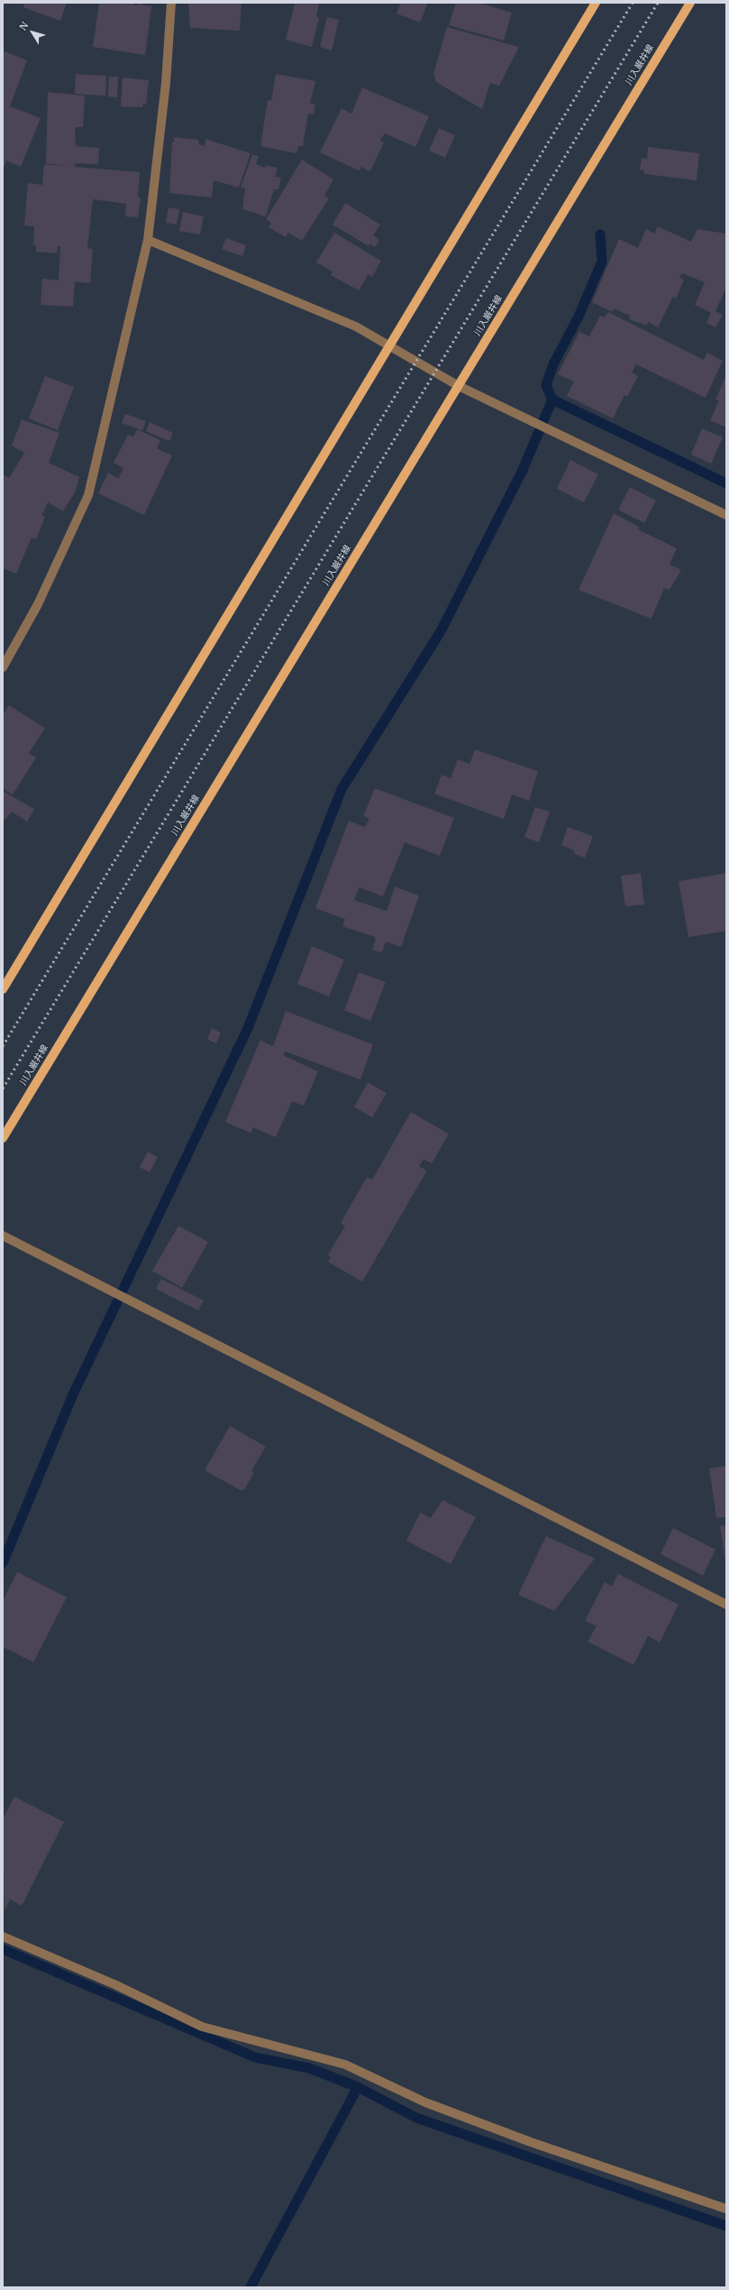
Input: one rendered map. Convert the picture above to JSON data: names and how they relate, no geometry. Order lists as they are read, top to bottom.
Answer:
{
  "streets": {
    "main road": ["川入巌井線"]
  },
  "north": "top left"
}
